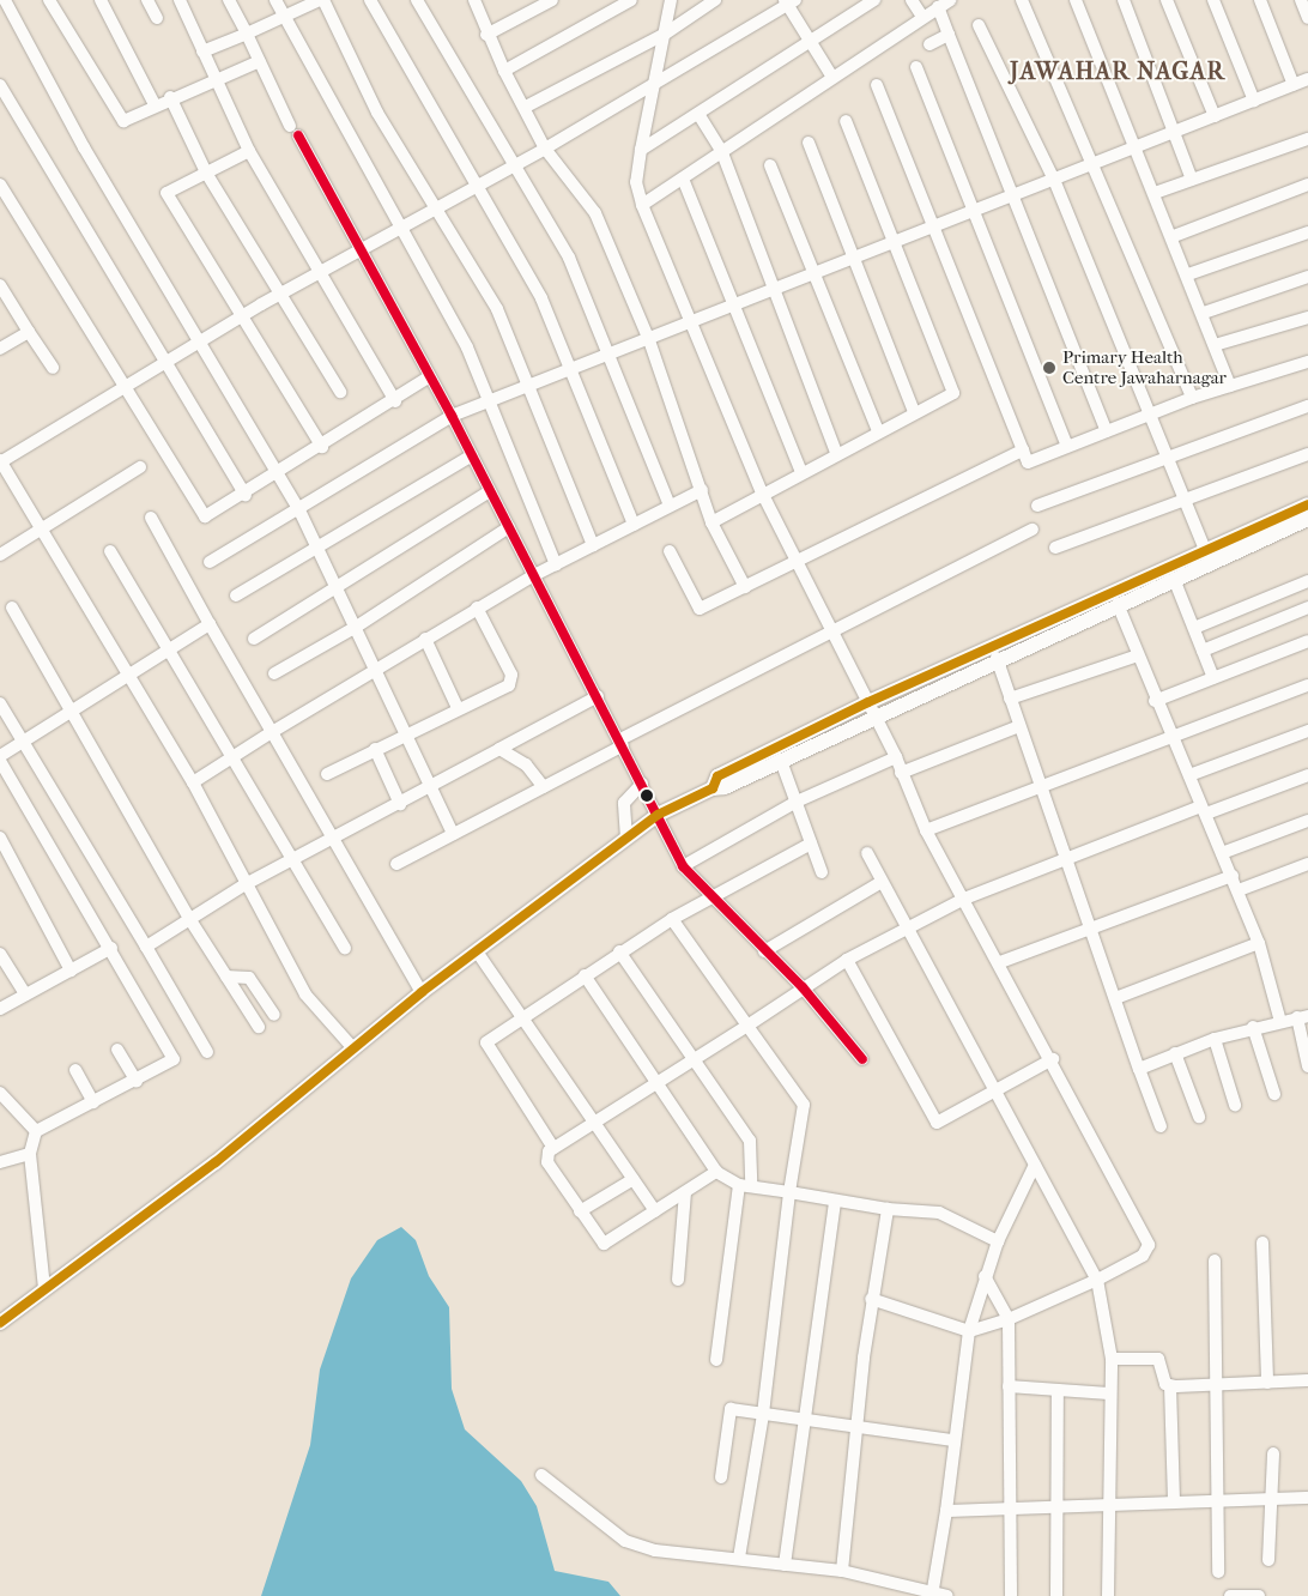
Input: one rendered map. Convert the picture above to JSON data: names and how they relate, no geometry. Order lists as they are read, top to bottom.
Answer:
{
  "districts": ["JAWAHAR NAGAR"],
  "places": ["Primary Health Centre Jawaharnagar"]
}
